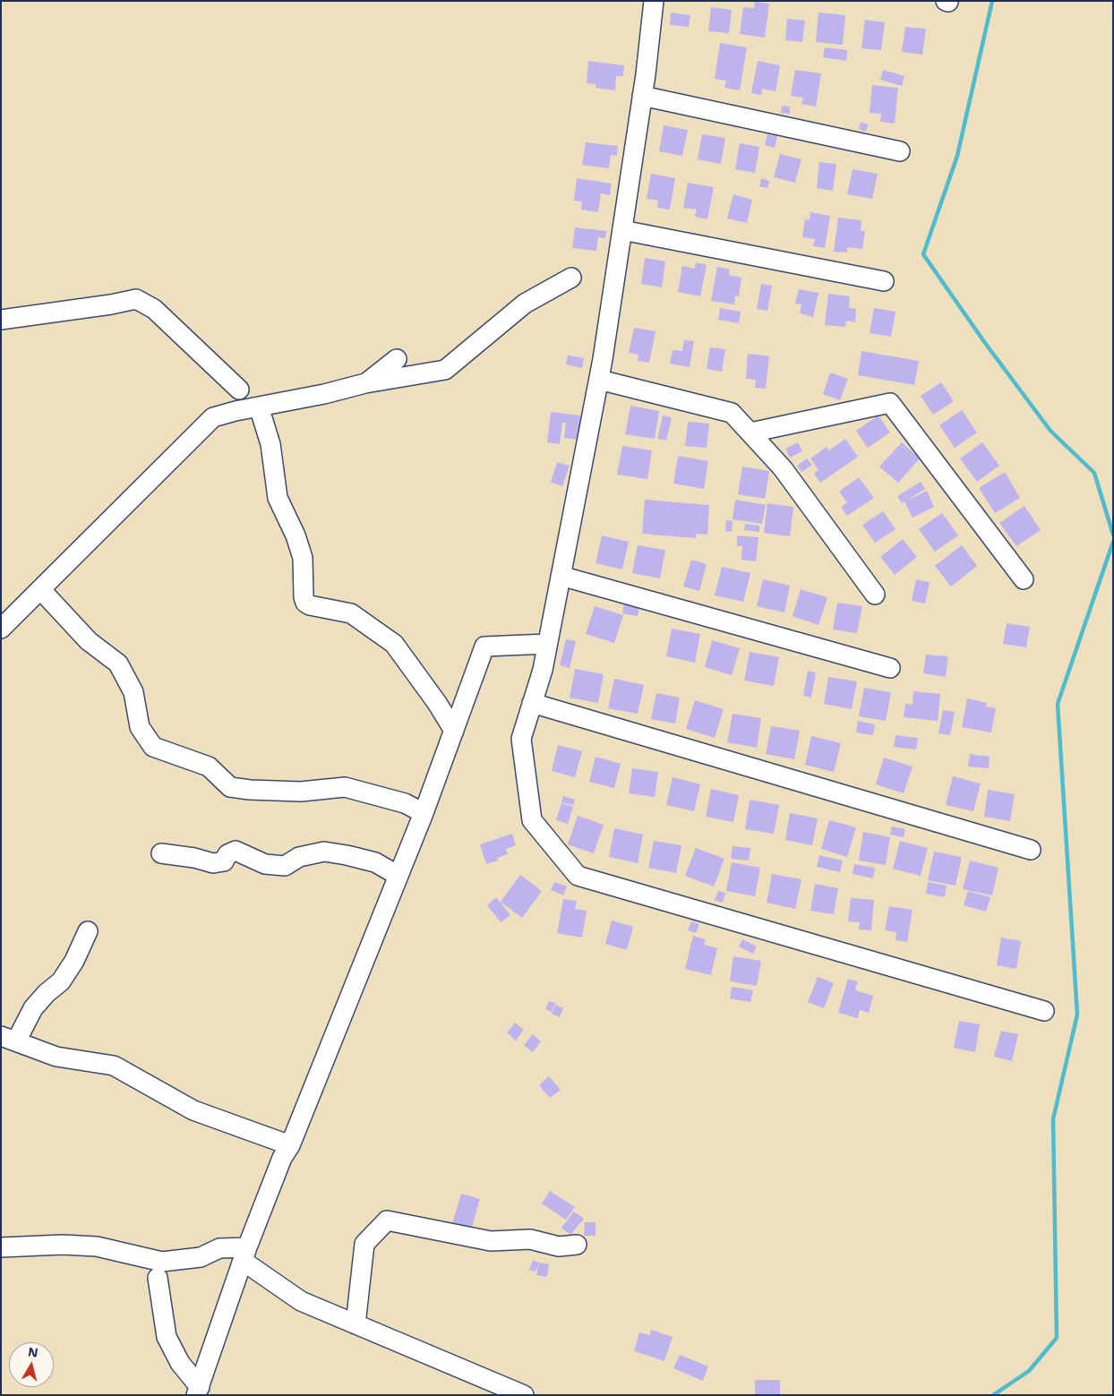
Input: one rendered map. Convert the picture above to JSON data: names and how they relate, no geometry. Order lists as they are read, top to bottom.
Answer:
{
  "north": "top"
}
